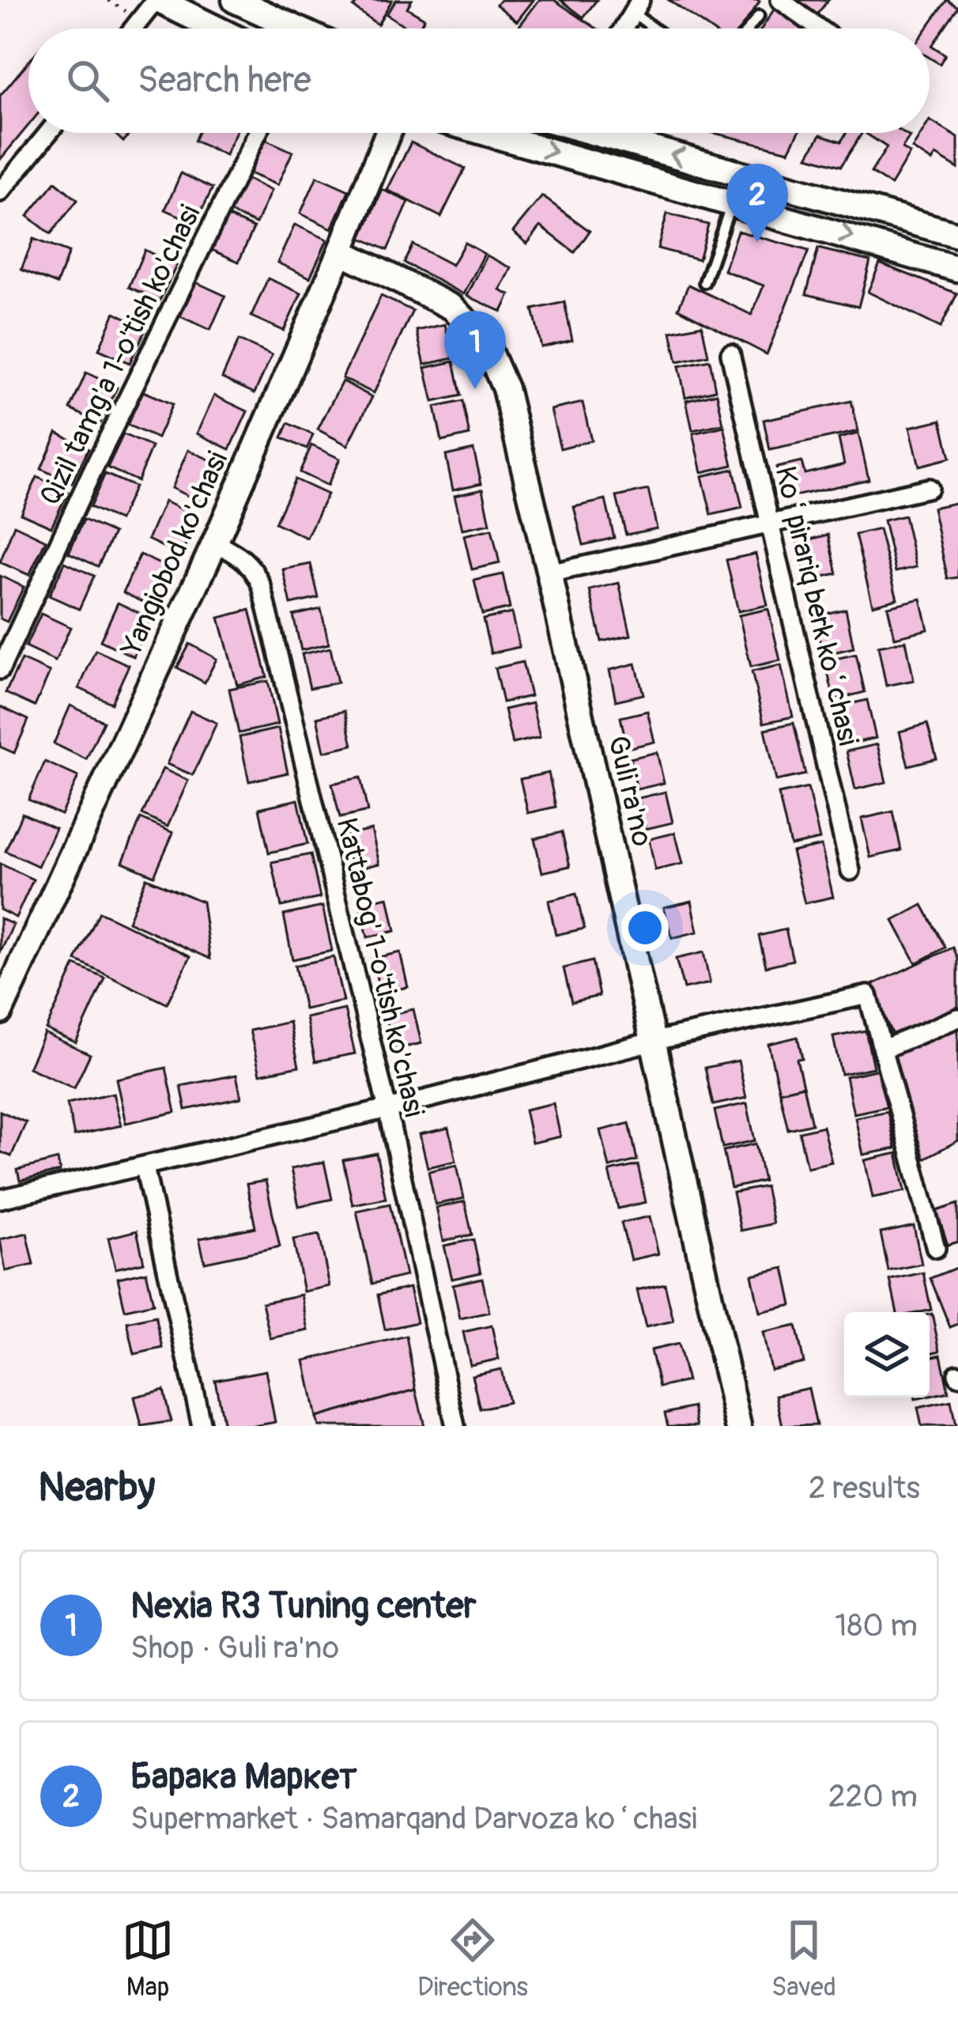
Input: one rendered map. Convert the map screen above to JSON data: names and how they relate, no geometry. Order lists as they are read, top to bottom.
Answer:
{
  "streets": {
    "street": [
      "Qizil tamg'a 1-o'tish ko'chasi",
      "Yangiobod ko'chasi",
      "Koʻpirariq berk koʻchasi",
      "Guli ra'no",
      "Kattabog' 1-o'tish ko'chasi"
    ]
  },
  "crossings": [
    ["Yangiobod ko'chasi", "Guli ra'no"],
    ["Yangiobod ko'chasi", "Kattabog' 1-o'tish ko'chasi"]
  ],
  "page": {
    "search": "Search here",
    "pins": ["2", "1"],
    "heading": ["Nearby", "2 results"],
    "list": [
      {
        "mark": "1",
        "name": "Nexia R3 Tuning center",
        "note": "Shop · Guli ra'no",
        "value": "180 m"
      },
      {
        "mark": "2",
        "name": "Барака Маркет",
        "note": "Supermarket · Samarqand Darvoza koʻchasi",
        "value": "220 m"
      }
    ],
    "nav": ["Map", "Directions", "Saved"]
  }
}
